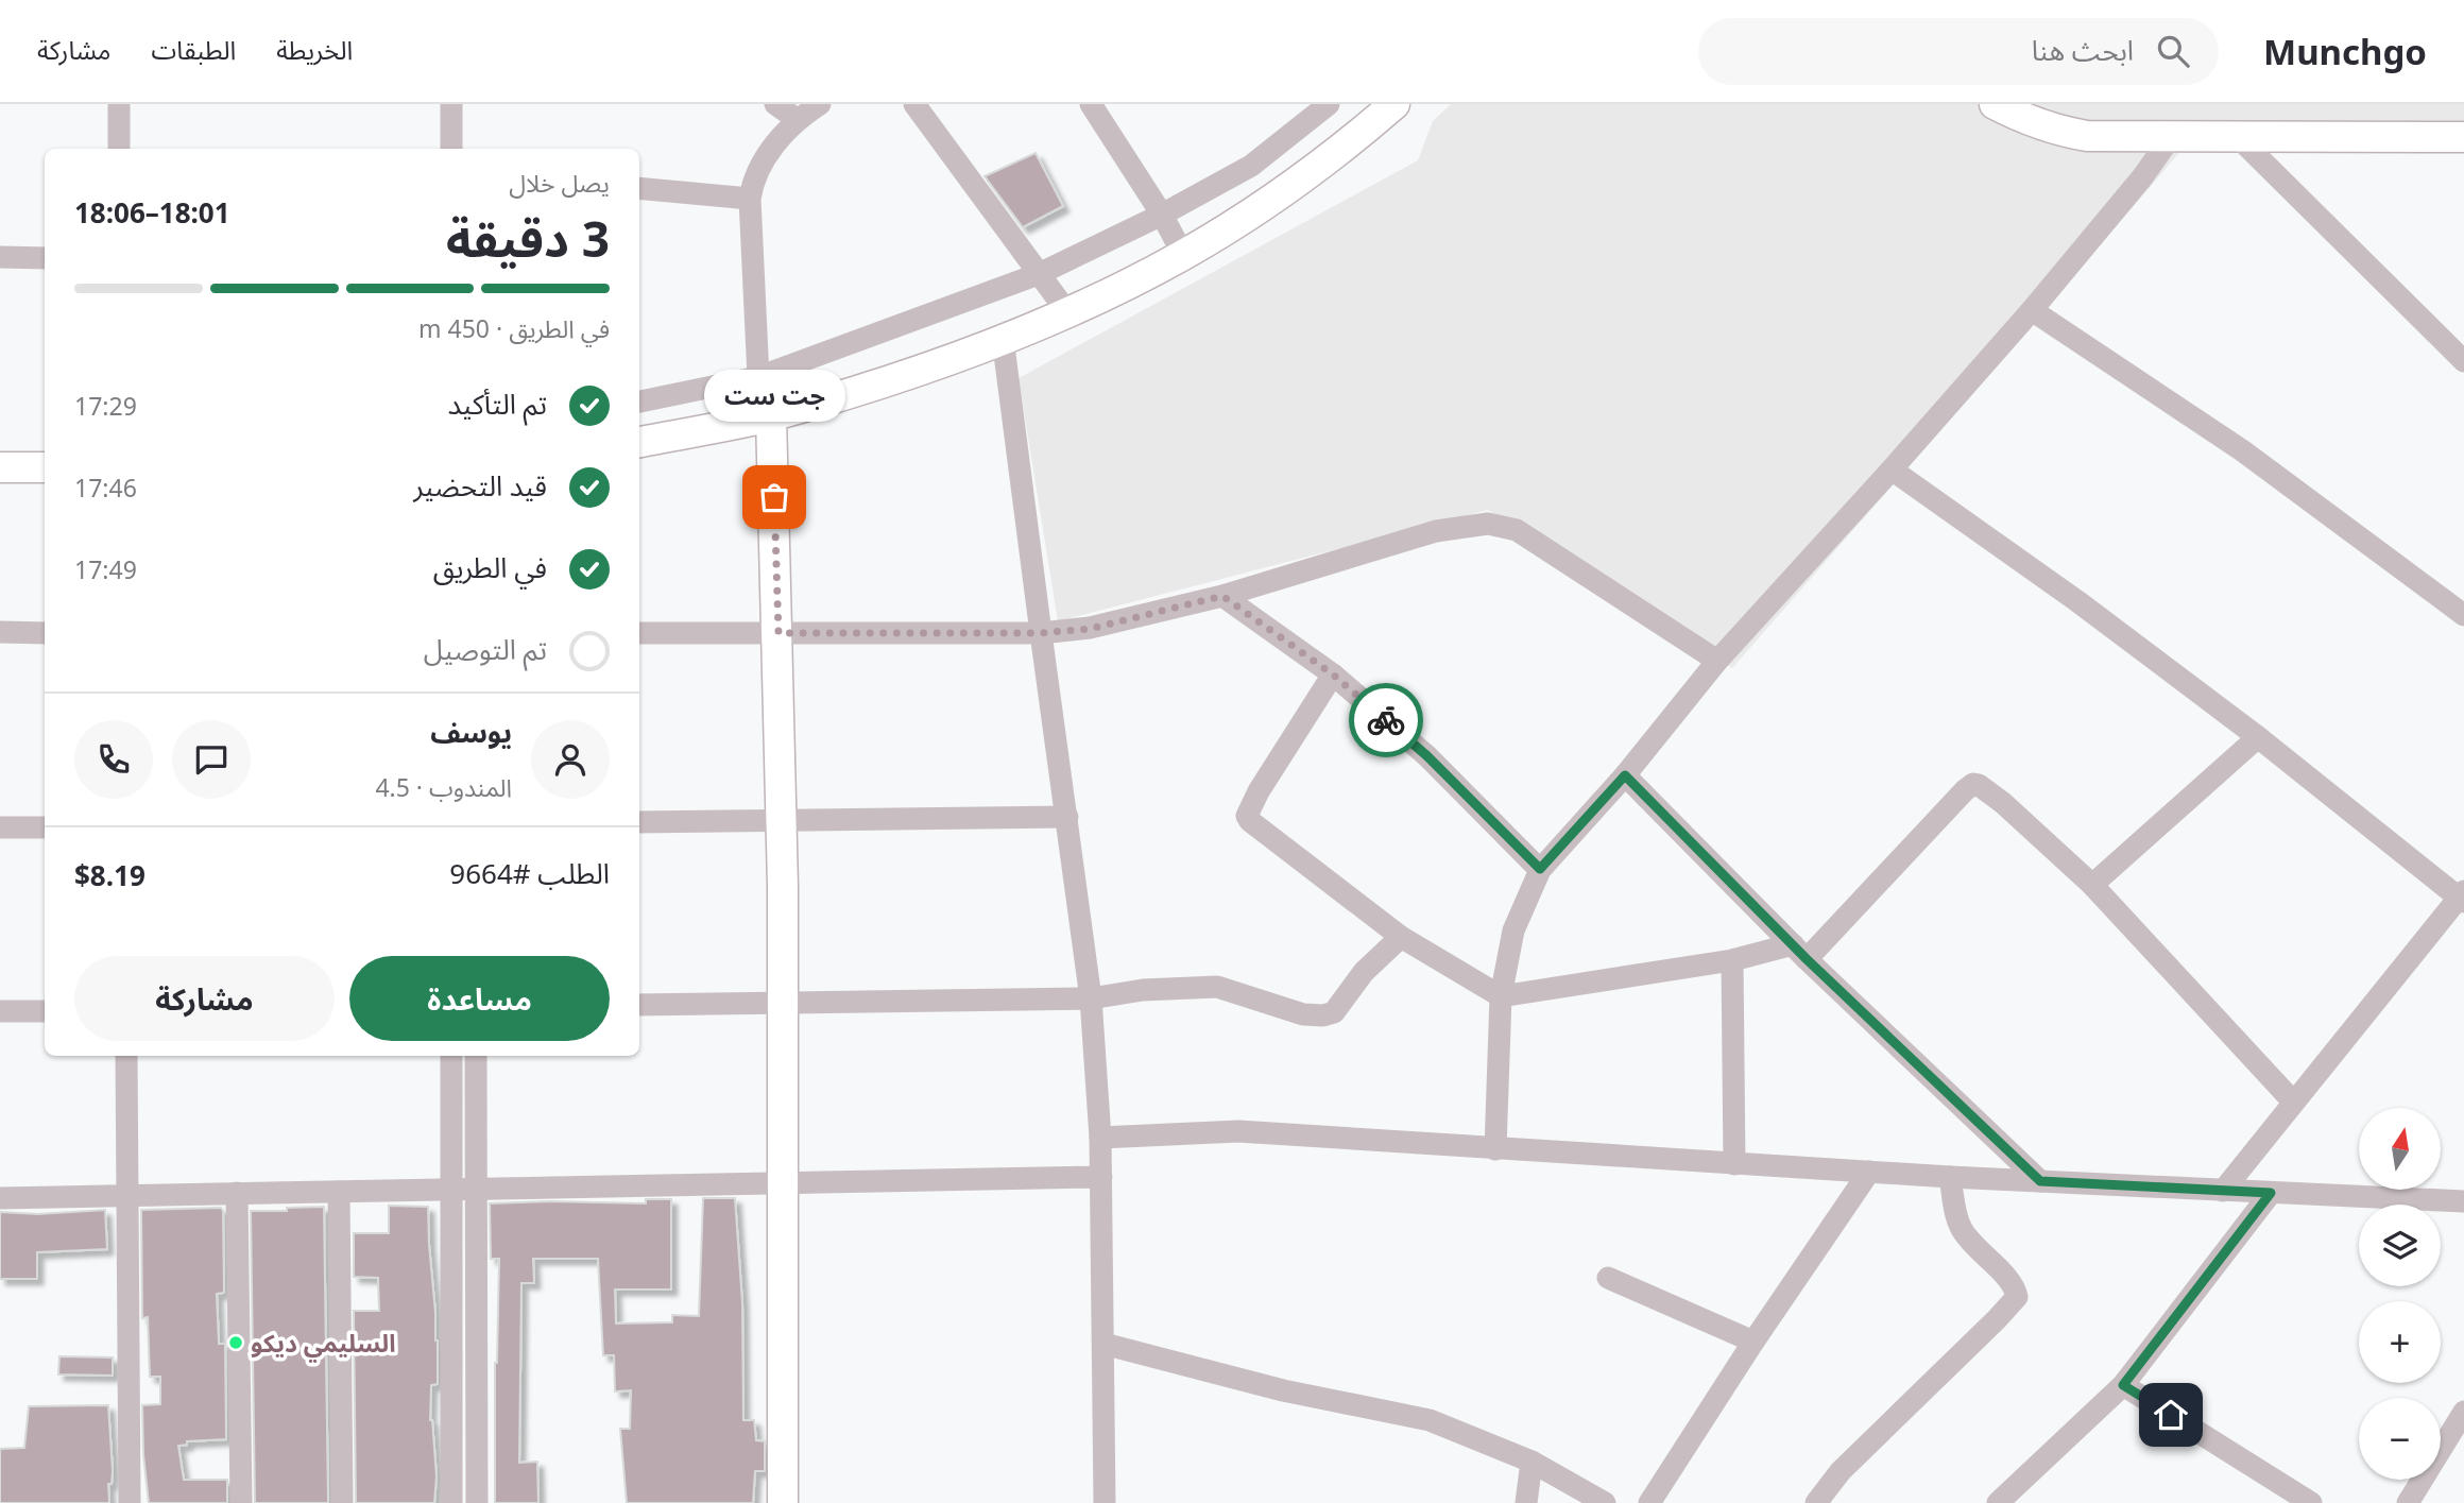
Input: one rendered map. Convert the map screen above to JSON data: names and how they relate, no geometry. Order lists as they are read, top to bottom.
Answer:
{
  "places": ["جت ست", "السليمي ديكو"],
  "north": "top",
  "page": {
    "header": "Munchgo",
    "search": "ابحث هنا",
    "nav": ["الخريطة", "الطبقات", "مشاركة"],
    "heading": ["3 دقيقة", "يصل خلال", "18:01–18:06"],
    "panel": [
      "يوسف",
      "المندوب · 4.5",
      "الطلب #9664",
      "$8.19"
    ],
    "bar": "في الطريق · 450 m",
    "list": [
      ["تم التأكيد", "17:29"],
      ["قيد التحضير", "17:46"],
      ["في الطريق", "17:49"],
      "تم التوصيل"
    ],
    "bubble": "جت ست",
    "buttons": ["مساعدة", "مشاركة"],
    "map_buttons": ["+", "−"]
  }
}
